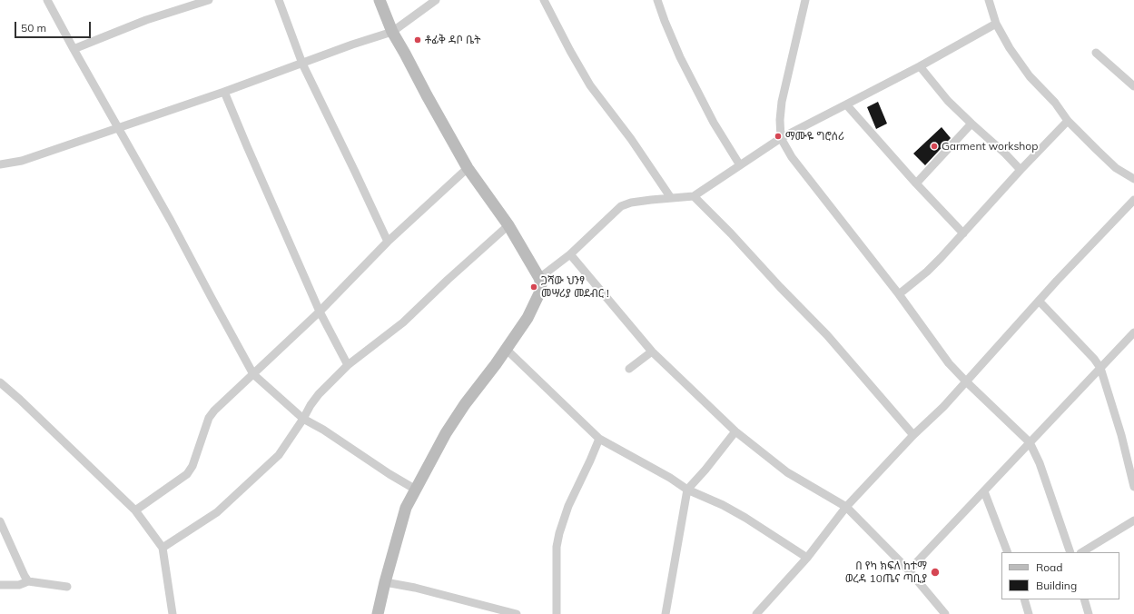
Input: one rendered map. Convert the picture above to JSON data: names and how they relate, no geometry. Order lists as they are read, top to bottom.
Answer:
{
  "places": [
    "ቶፊቅ ዳቦ ቤት",
    "ማሙዬ ግሮሰሪ",
    "Garment workshop",
    "ጋሻው ህንፃ መሣሪያ መደብር !",
    "በ የካ ክፍለ ከተማ ወረዳ 10ጤና ጣቢያ"
  ],
  "legend": ["Road", "Building"],
  "scale_bar": "50 m"
}
